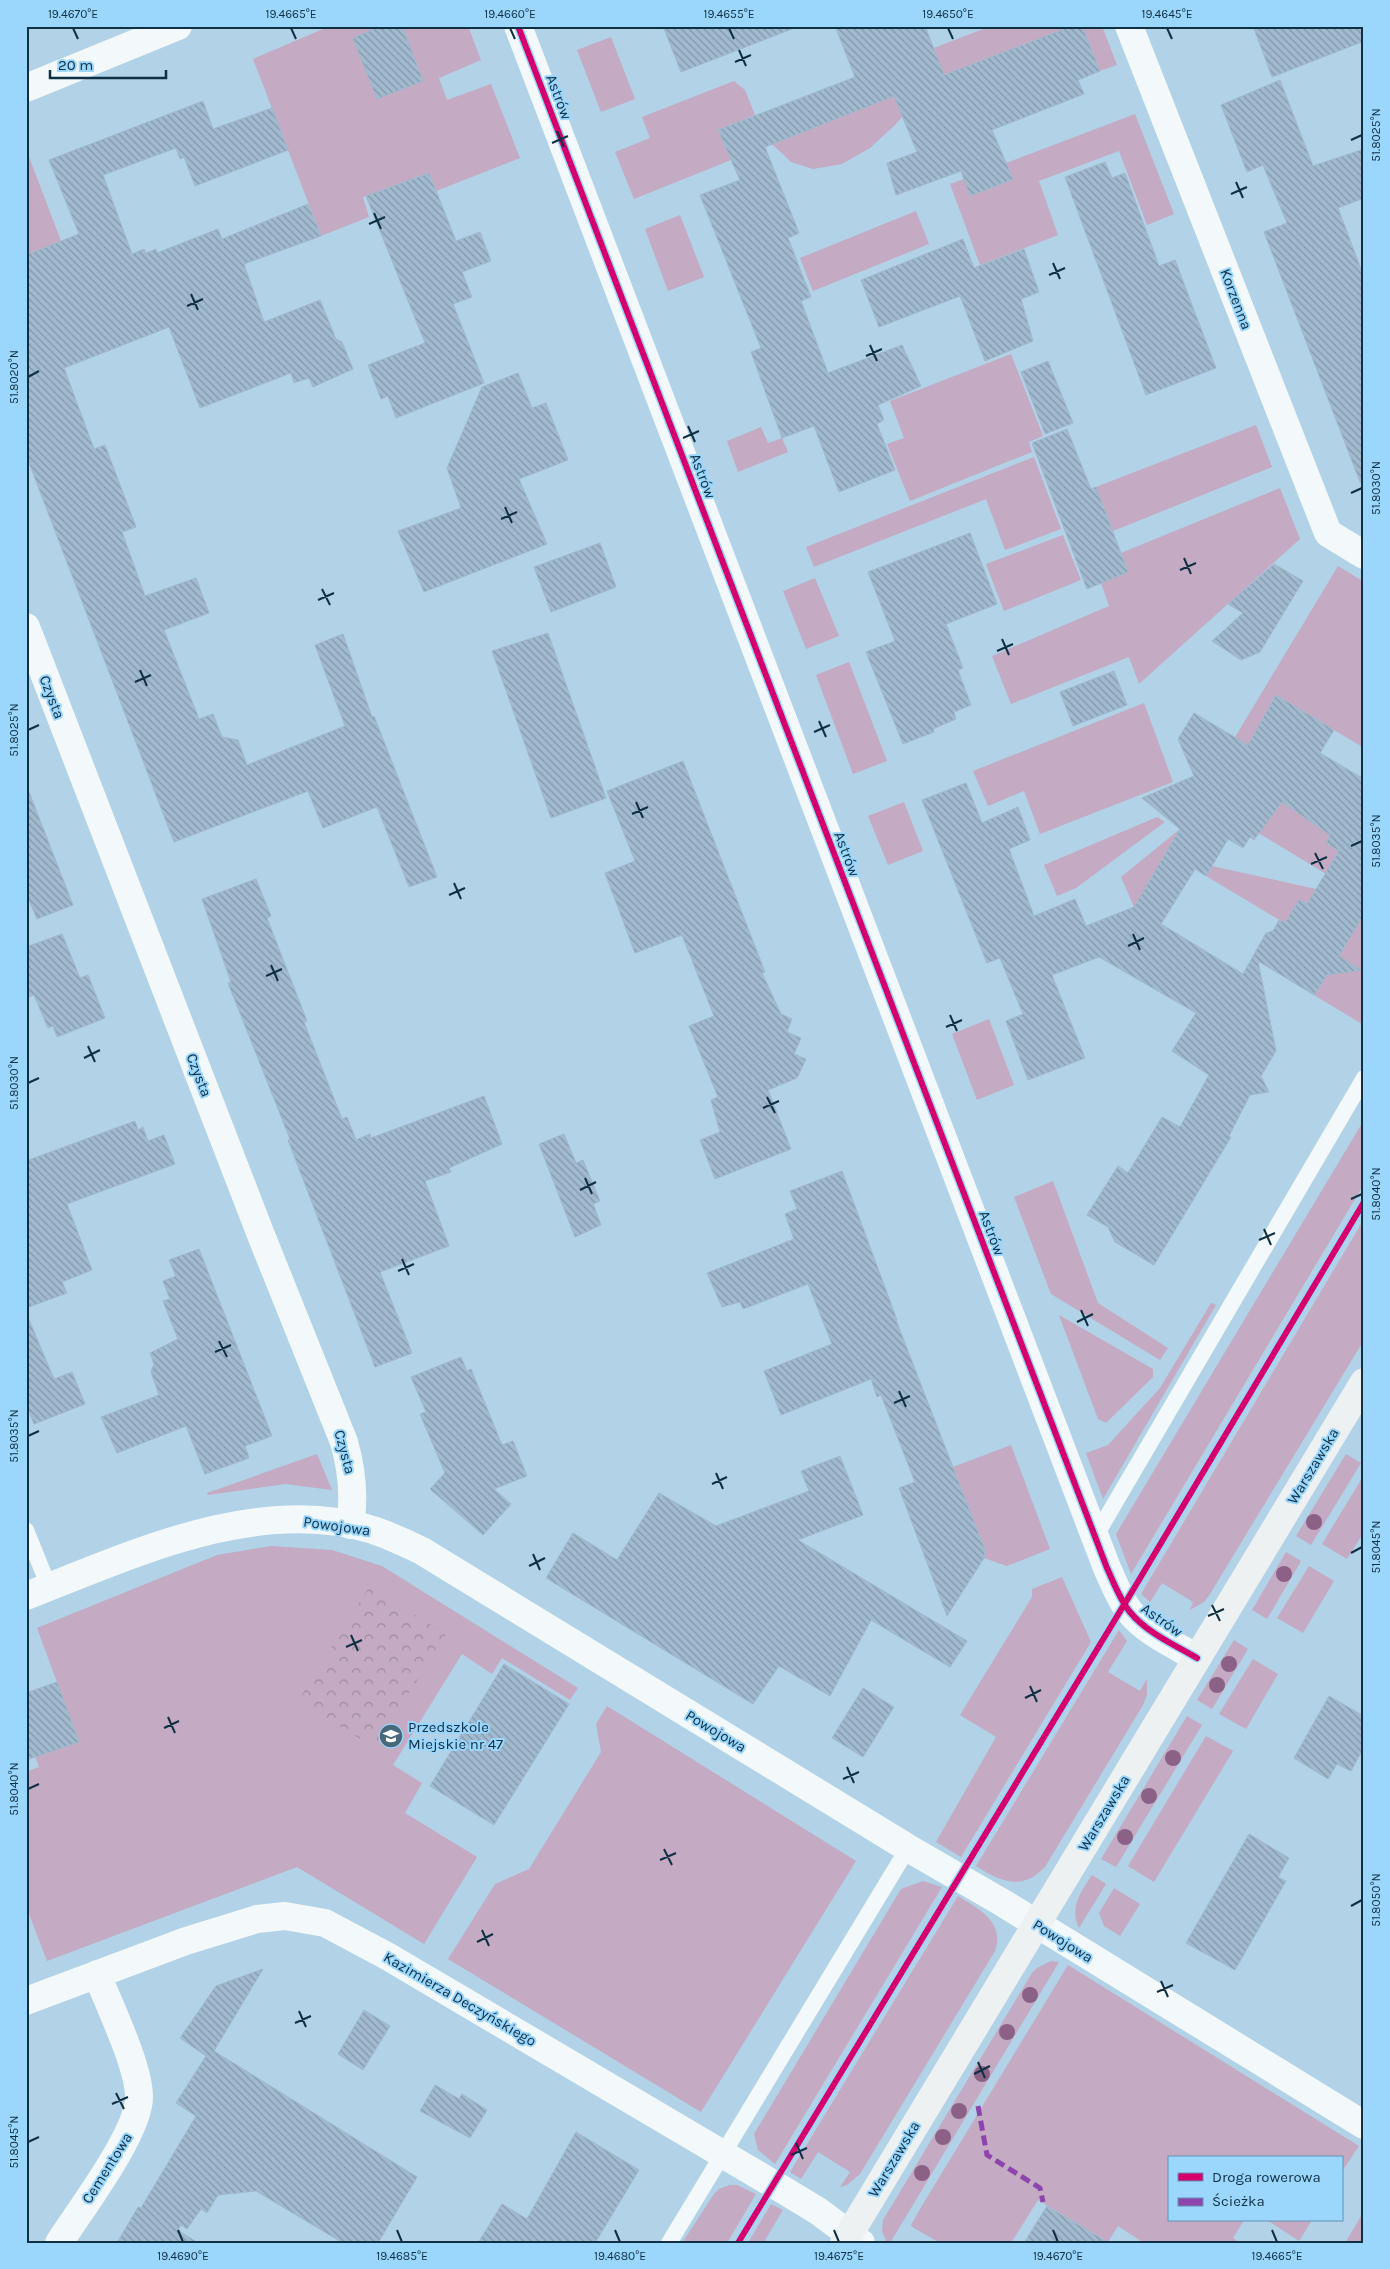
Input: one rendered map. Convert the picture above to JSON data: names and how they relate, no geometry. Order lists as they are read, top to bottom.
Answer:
{
  "streets": {
    "street": [
      "Astrów",
      "Korzenna",
      "Czysta",
      "Warszawska",
      "Powojowa",
      "Kazimierza Deczyńskiego",
      "Cementowa"
    ]
  },
  "crossings": [
    ["Astrów", "Warszawska"],
    ["Czysta", "Powojowa"],
    ["Warszawska", "Powojowa"],
    ["Warszawska", "Kazimierza Deczyńskiego"],
    ["Kazimierza Deczyńskiego", "Cementowa"]
  ],
  "places": {
    "school or university": ["Przedszkole Miejskie nr 47"]
  },
  "legend": ["Droga rowerowa", "Ścieżka"],
  "scale_bar": "20 m",
  "coordinates": [
    "19.4670°E",
    "19.4665°E",
    "19.4660°E",
    "19.4655°E",
    "19.4650°E",
    "19.4645°E",
    "51.8025°N",
    "51.8020°N",
    "51.8030°N",
    "51.8035°N",
    "51.8040°N",
    "51.8045°N",
    "51.8050°N",
    "19.4690°E",
    "19.4685°E",
    "19.4680°E",
    "19.4675°E"
  ]
}
